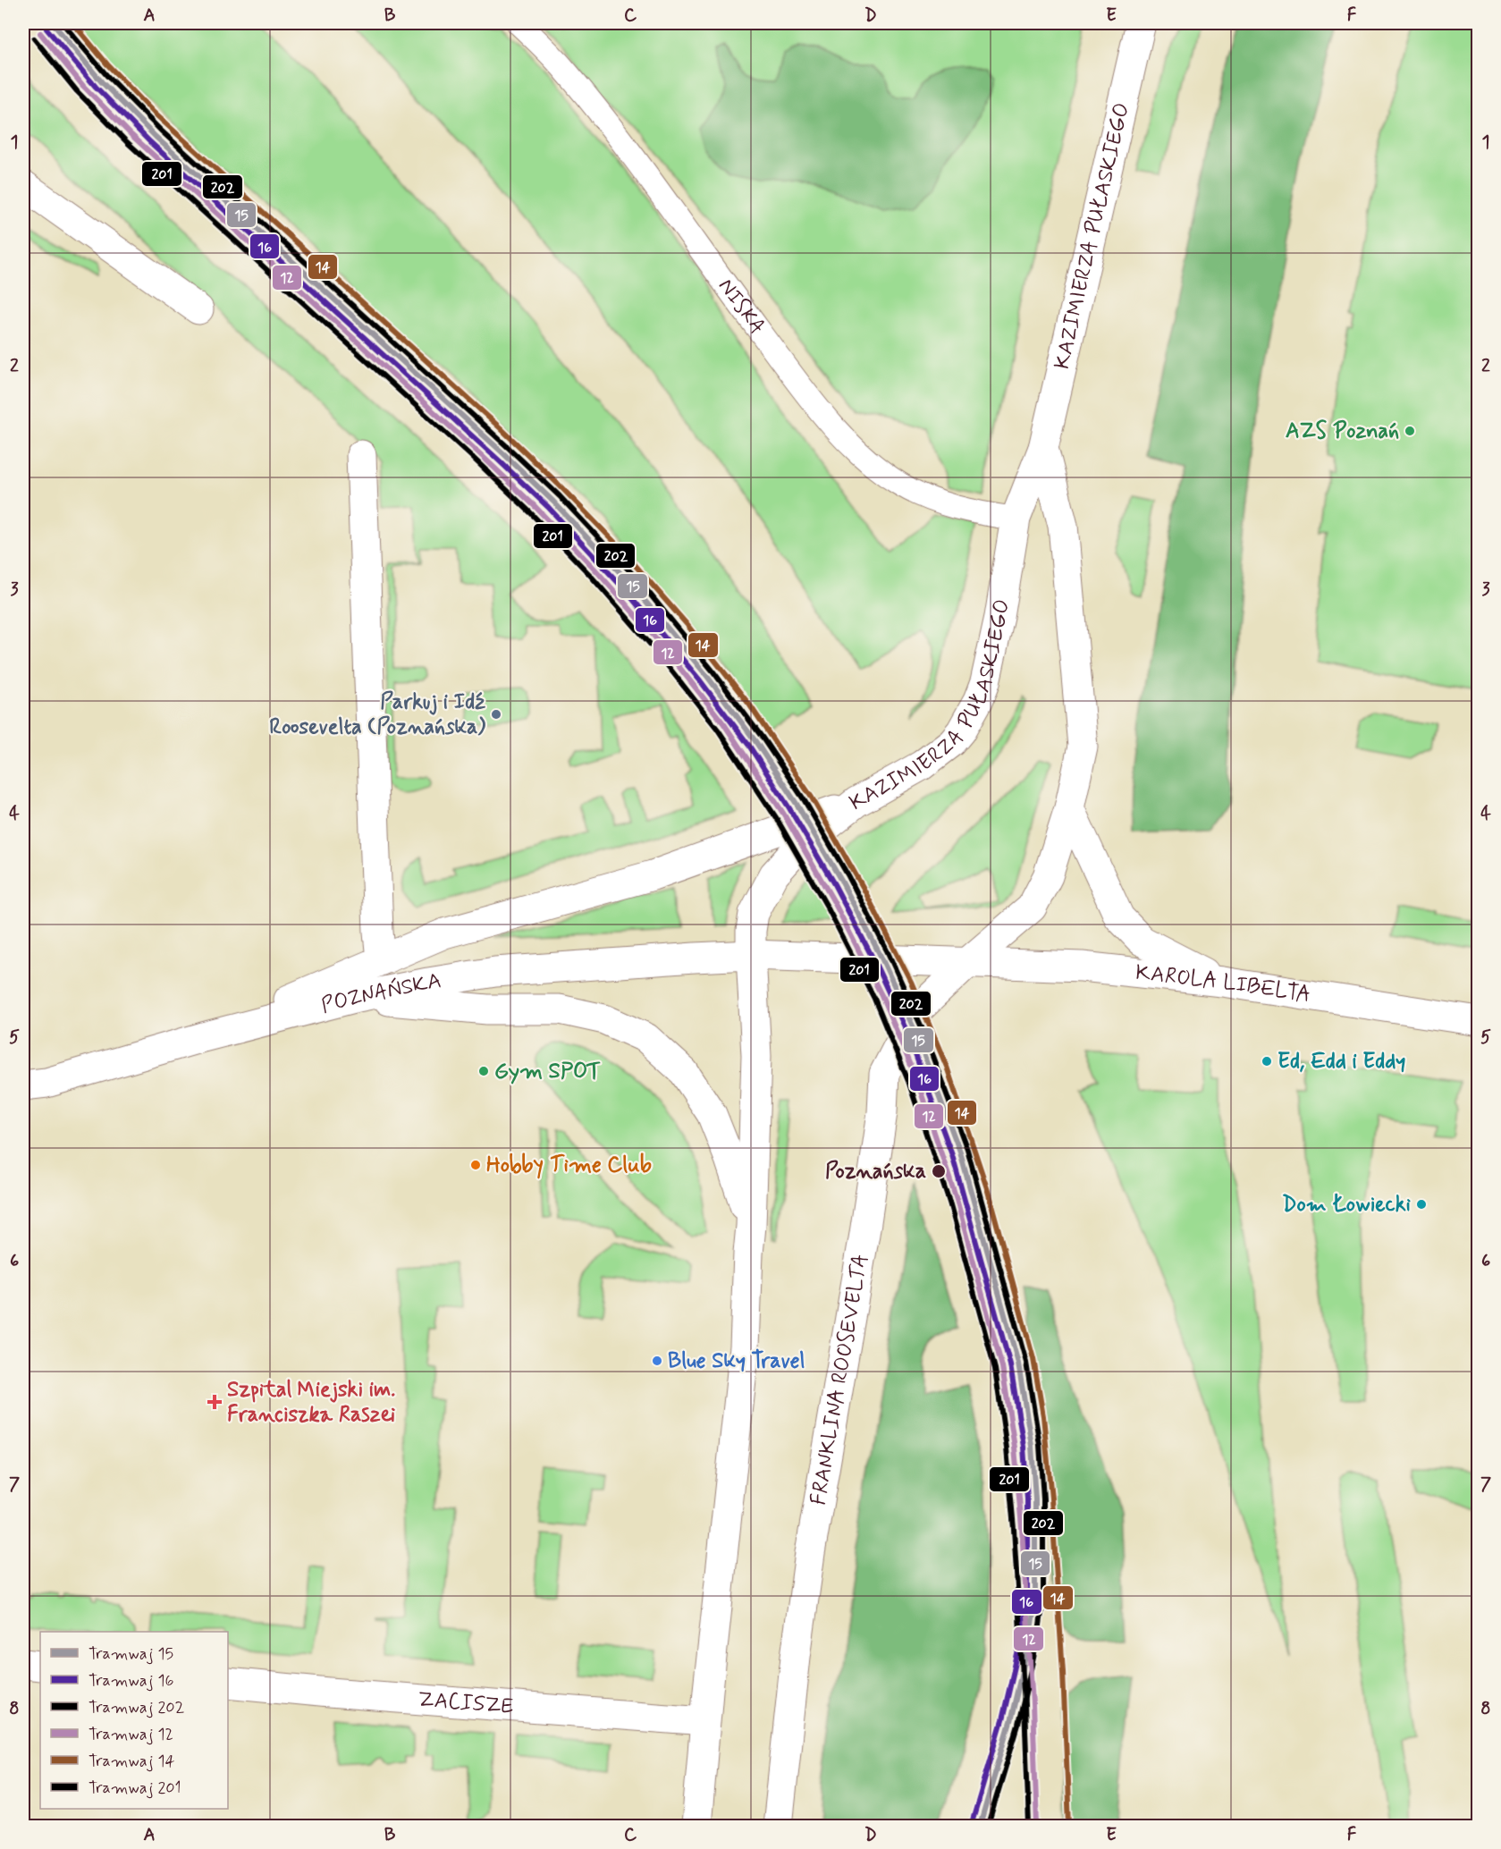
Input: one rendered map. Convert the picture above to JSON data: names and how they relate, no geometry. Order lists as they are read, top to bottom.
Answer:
{
  "streets": {
    "street": [
      "KAZIMIERZA PUŁASKIEGO",
      "KAROLA LIBELTA",
      "POZNAŃSKA",
      "FRANKLINA ROOSEVELTA",
      "ZACISZE"
    ],
    "lane": ["NISKA"]
  },
  "crossings": [
    ["KAZIMIERZA PUŁASKIEGO", "NISKA"],
    ["KAZIMIERZA PUŁASKIEGO", "KAROLA LIBELTA"],
    ["KAZIMIERZA PUŁASKIEGO", "POZNAŃSKA"],
    ["KAZIMIERZA PUŁASKIEGO", "FRANKLINA ROOSEVELTA"],
    ["KAROLA LIBELTA", "POZNAŃSKA"],
    ["KAROLA LIBELTA", "FRANKLINA ROOSEVELTA"],
    ["POZNAŃSKA", "FRANKLINA ROOSEVELTA"]
  ],
  "places": {
    "other": [
      "AZS Poznań",
      "Parkuj i Idź Roosevelta (Poznańska)",
      "Ed, Edd i Eddy",
      "Gym SPOT",
      "Hobby Time Club",
      "Poznańska",
      "Dom Łowiecki",
      "Blue Sky Travel"
    ],
    "health": ["Szpital Miejski im. Franciszka Raszei"]
  },
  "lines": [
    "tram line 15",
    "tram line 202",
    "tram line 14",
    "tram line 16",
    "tram line 12",
    "tram line 201"
  ],
  "legend": [
    "Tramwaj 15",
    "Tramwaj 16",
    "Tramwaj 202",
    "Tramwaj 12",
    "Tramwaj 14",
    "Tramwaj 201"
  ],
  "grid": {
    "columns": [
      "A",
      "B",
      "C",
      "D",
      "E",
      "F"
    ],
    "rows": [
      "1",
      "2",
      "3",
      "4",
      "5",
      "6",
      "7",
      "8"
    ]
  }
}
